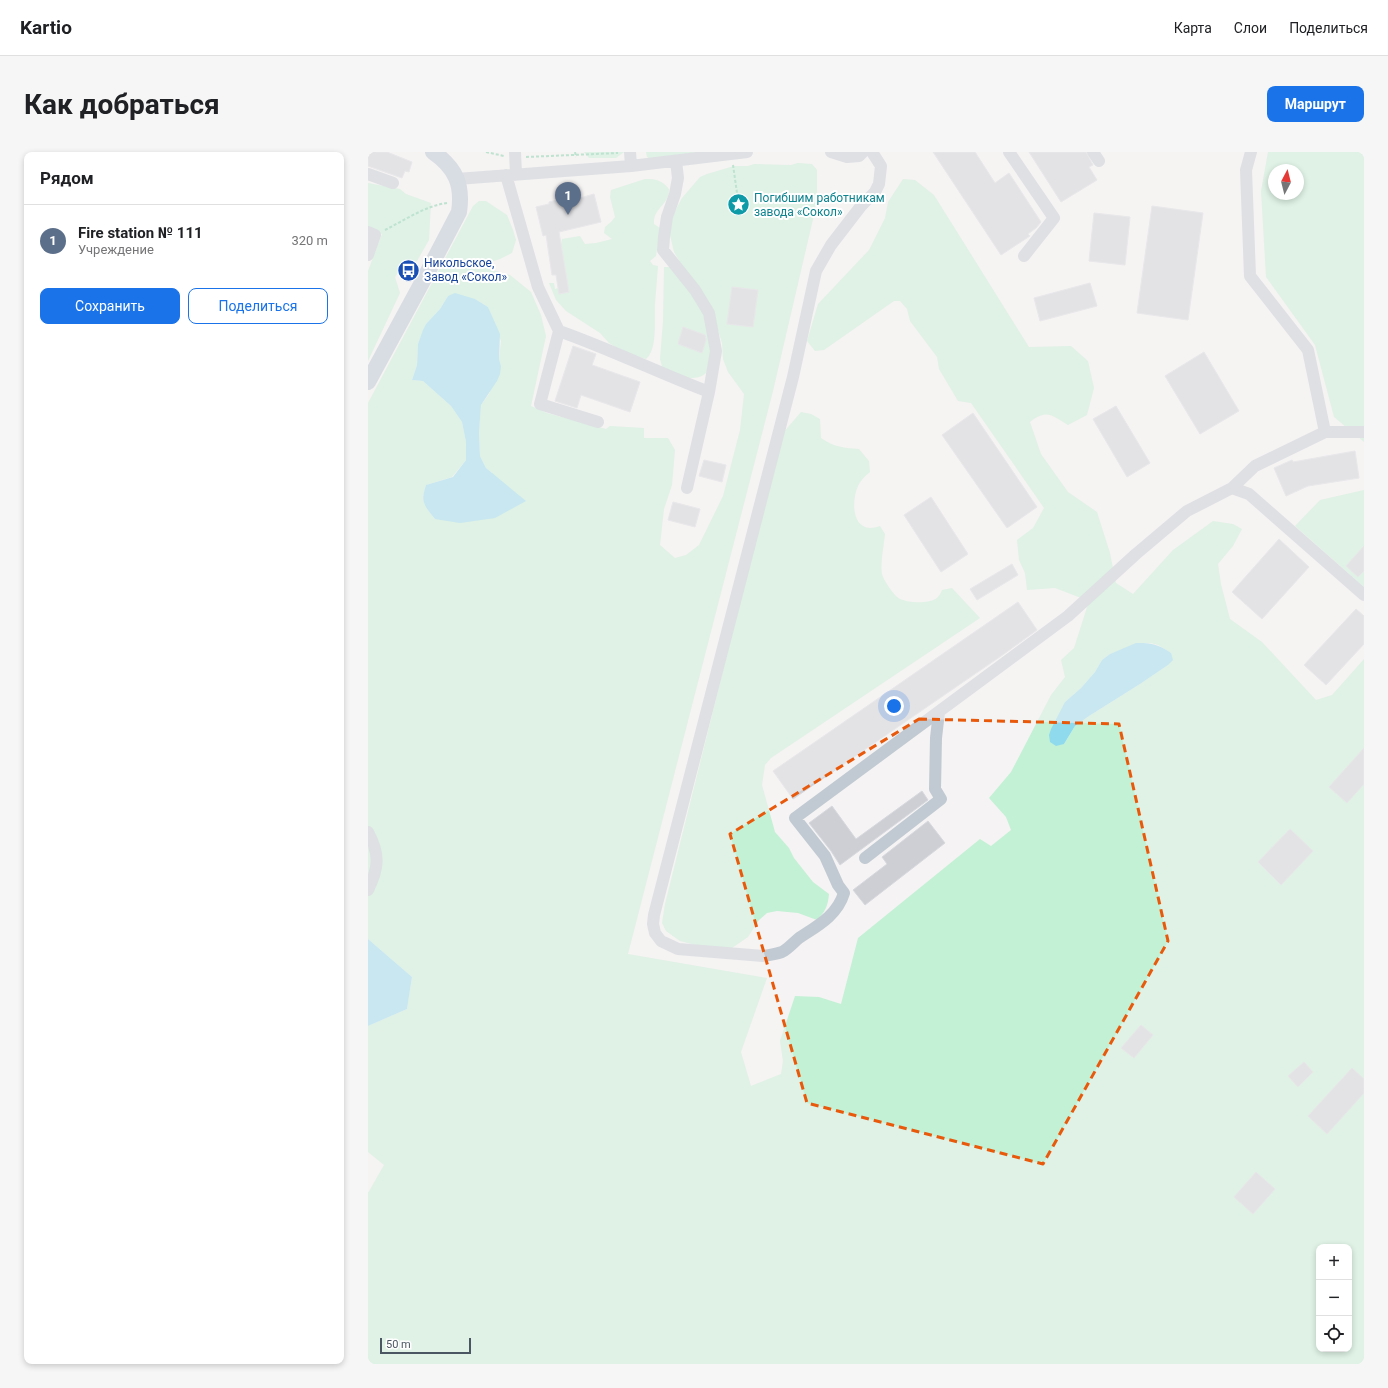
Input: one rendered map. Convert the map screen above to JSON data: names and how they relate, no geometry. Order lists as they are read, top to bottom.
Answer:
{
  "places": {
    "place": ["Погибшим работникам завода «Сокол»"],
    "bus stop": ["Никольское, Завод «Сокол»"]
  },
  "scale_bar": "50 m",
  "north": "top",
  "page": {
    "header": "Kartio",
    "nav": ["Карта", "Слои", "Поделиться"],
    "buttons": [
      "Маршрут",
      ["Сохранить", "Поделиться"]
    ],
    "title": "Как добраться",
    "heading": "Рядом",
    "pins": "1",
    "list": [
      {
        "mark": "1",
        "name": "Fire station № 111",
        "note": "Учреждение",
        "value": "320 m"
      }
    ],
    "map_buttons": ["+", "−"],
    "scale": "50 m"
  }
}
